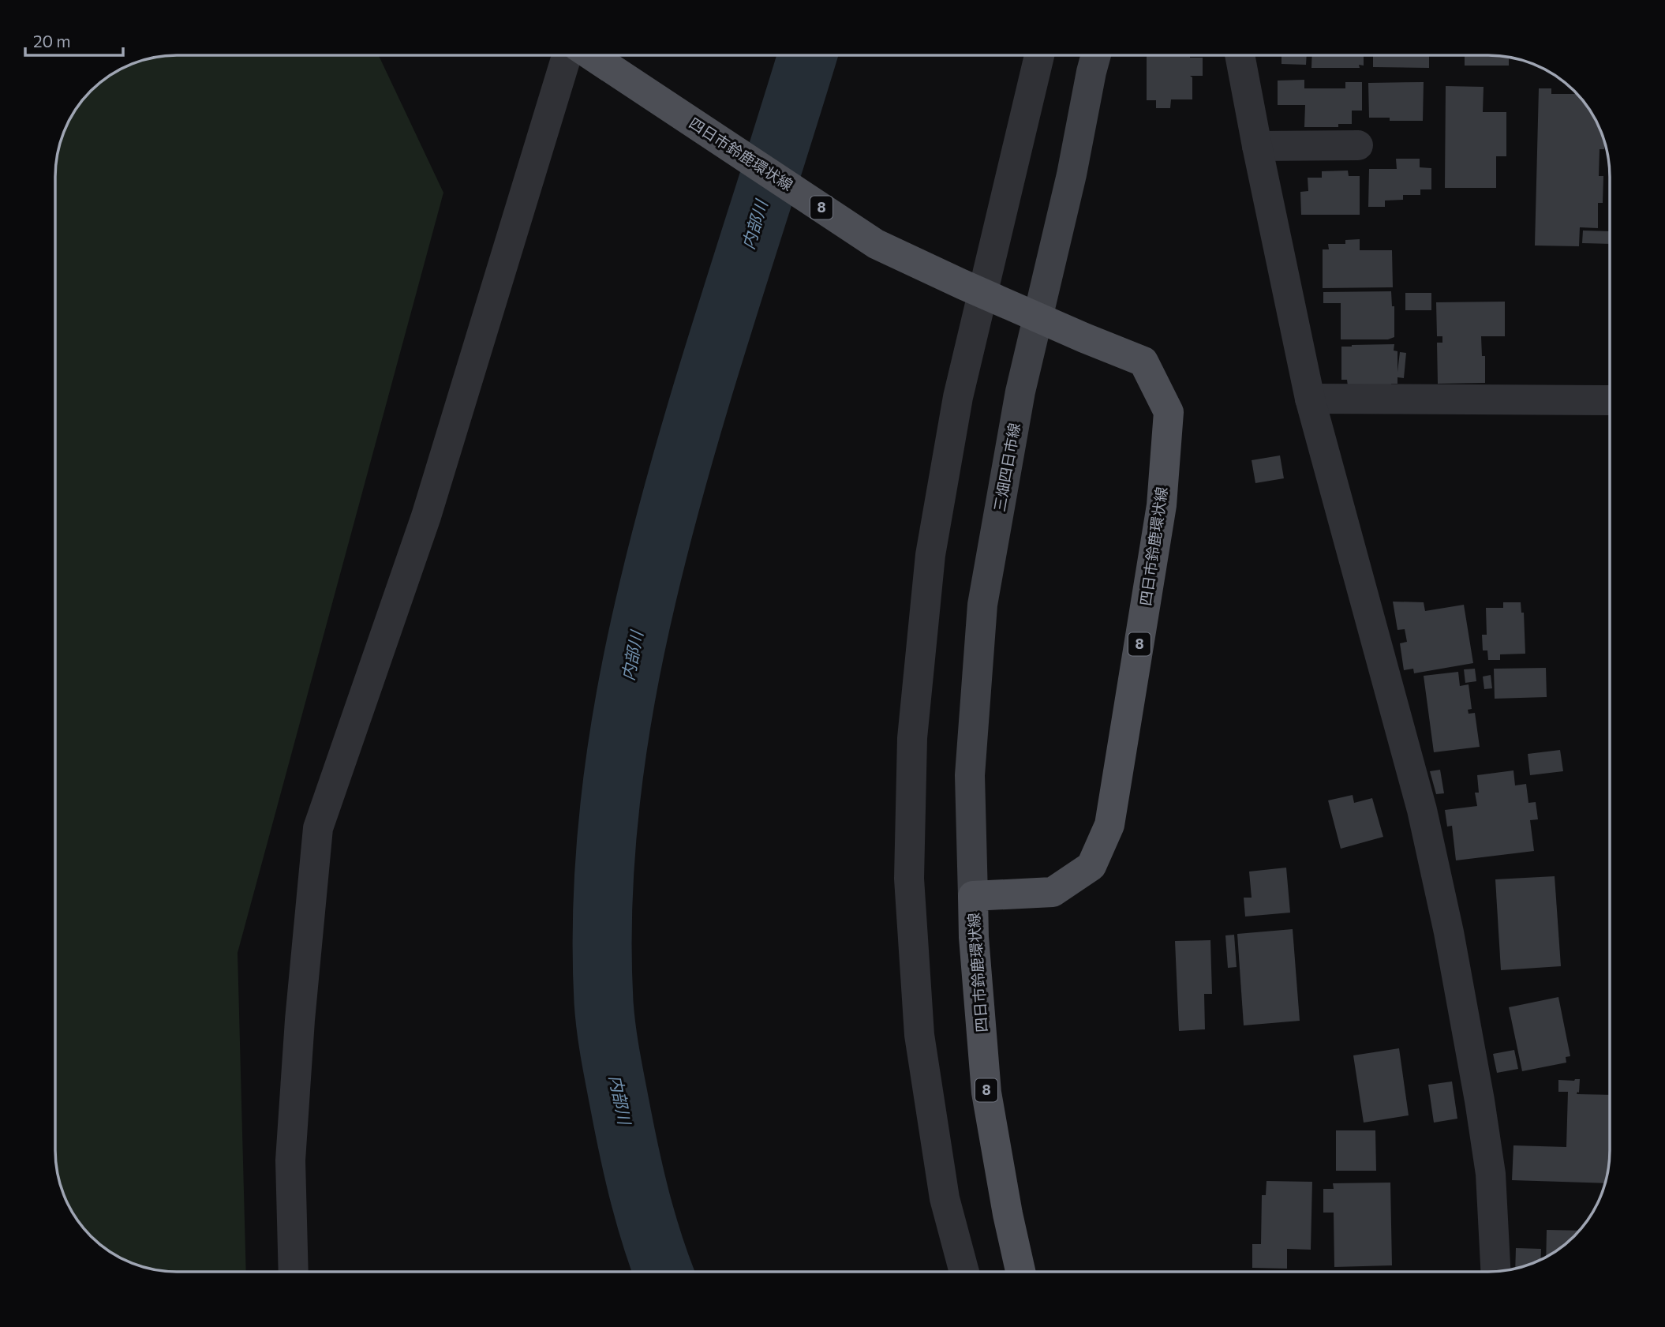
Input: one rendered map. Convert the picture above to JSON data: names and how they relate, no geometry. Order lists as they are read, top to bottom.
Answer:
{
  "streets": {
    "main road": ["四日市鈴鹿環状線", "8", "三畑四日市線"]
  },
  "crossings": [
    ["四日市鈴鹿環状線", "三畑四日市線"]
  ],
  "water": ["内部川"],
  "scale_bar": "20 m"
}
